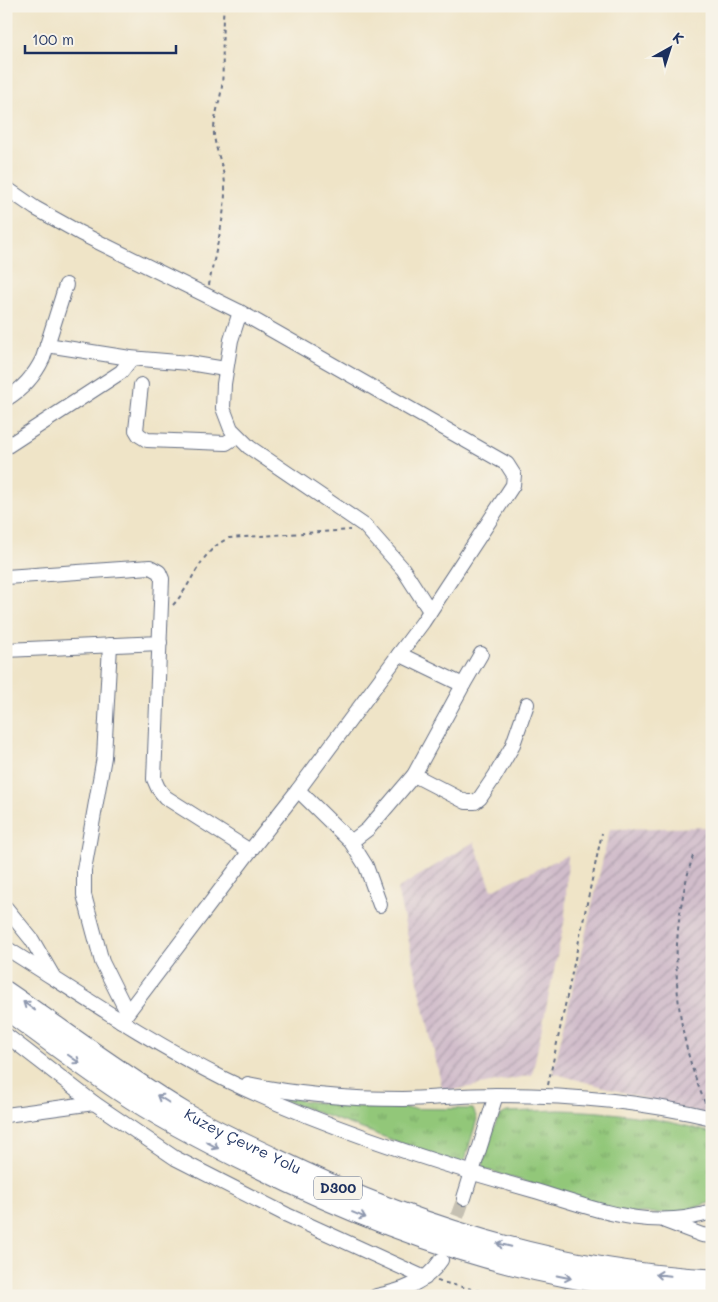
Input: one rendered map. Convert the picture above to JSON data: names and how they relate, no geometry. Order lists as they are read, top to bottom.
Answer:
{
  "streets": {
    "highway": ["Kuzey Çevre Yolu", "D300"]
  },
  "scale_bar": "100 m",
  "north": "top right"
}
